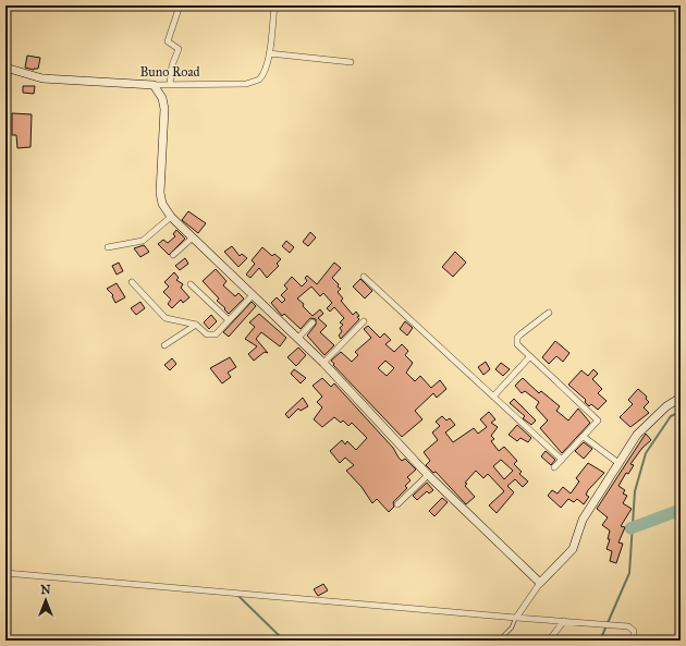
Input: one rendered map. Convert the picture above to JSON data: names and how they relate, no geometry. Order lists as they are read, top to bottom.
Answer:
{
  "streets": {
    "street": ["Buno Road"]
  },
  "north": "top"
}
